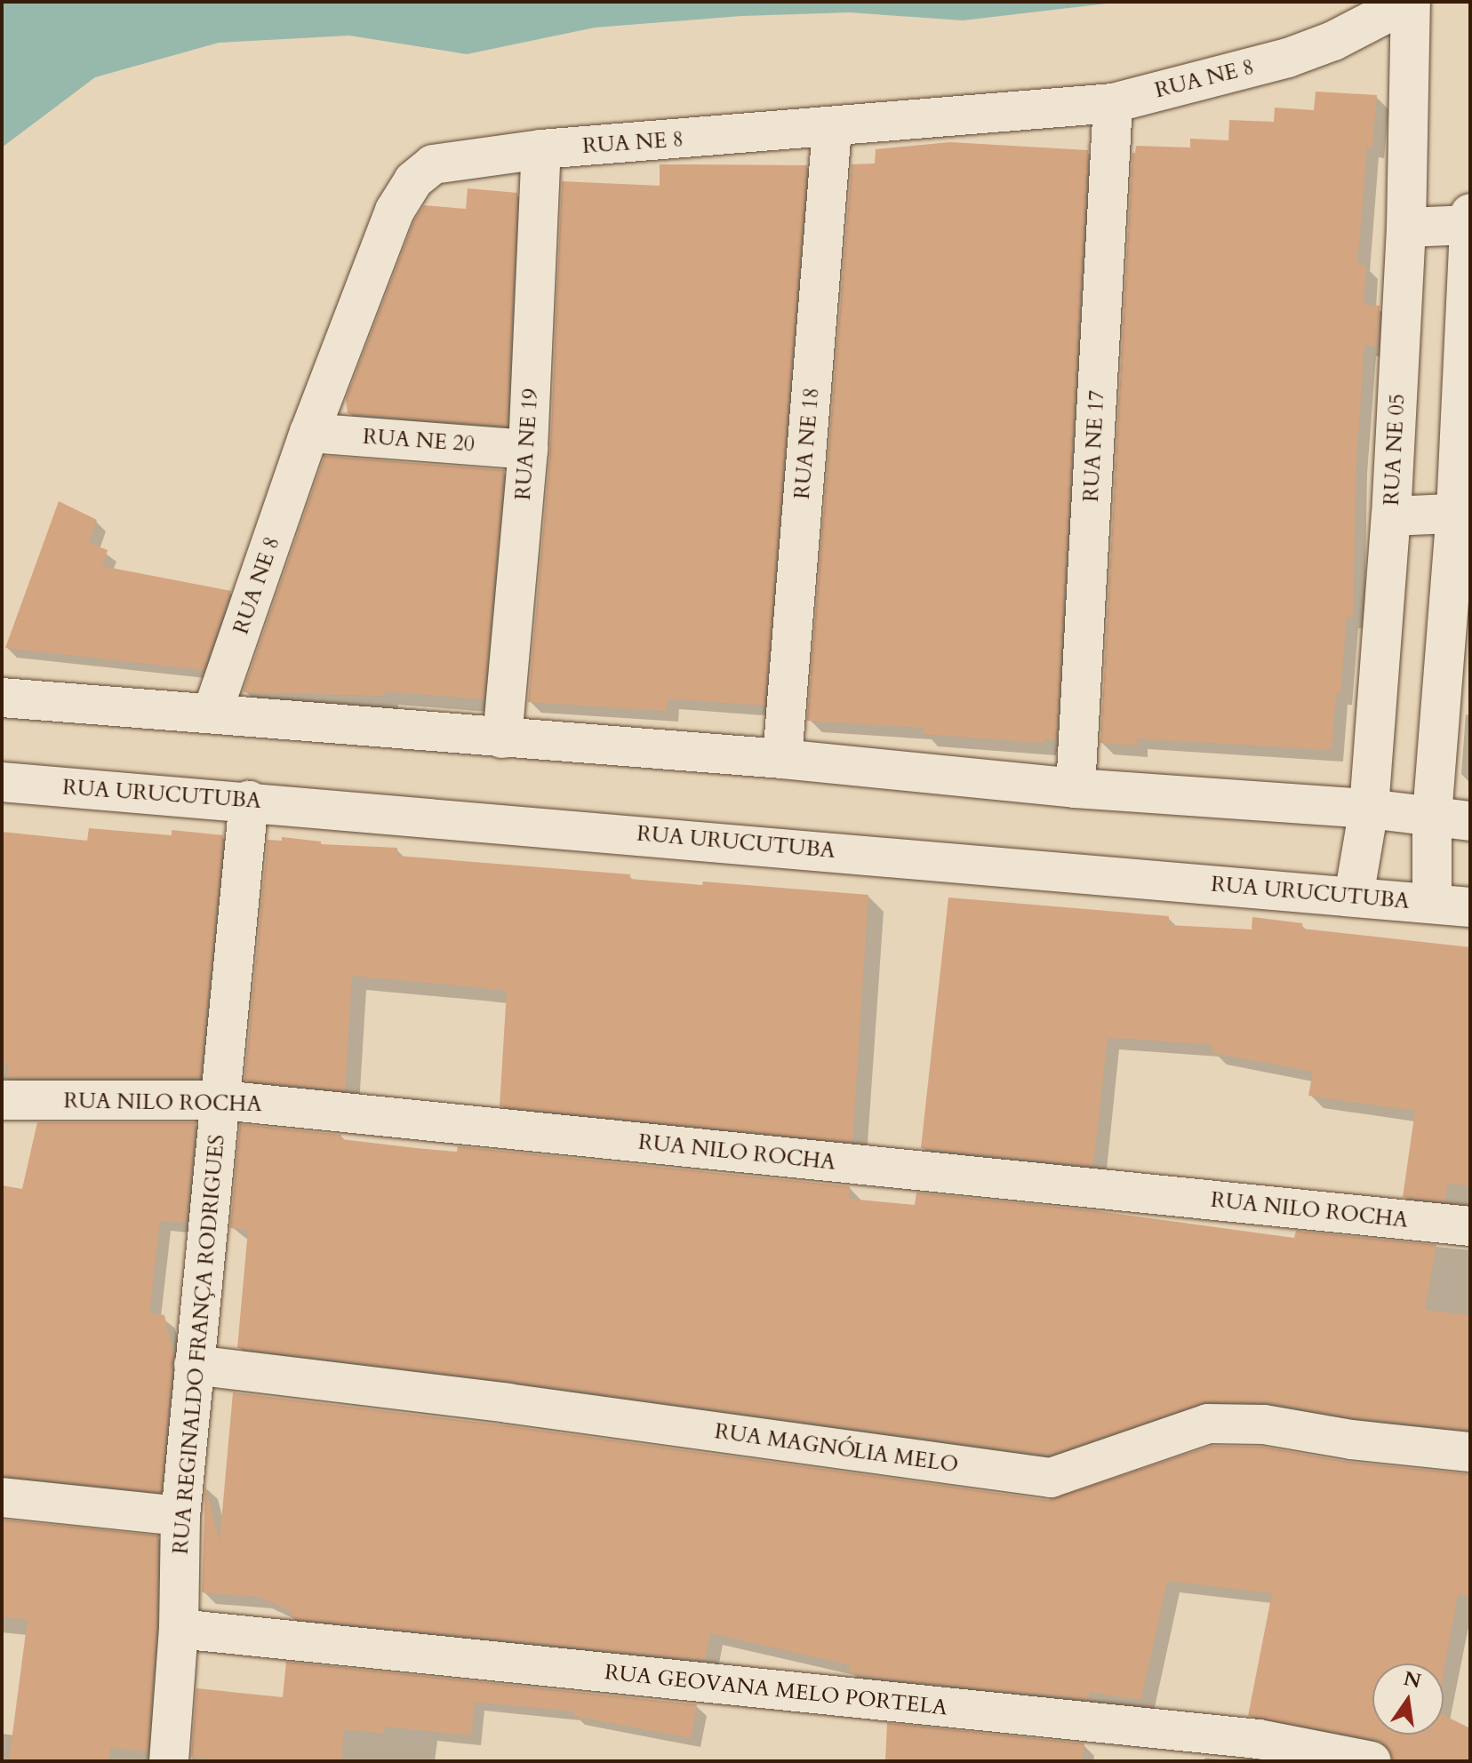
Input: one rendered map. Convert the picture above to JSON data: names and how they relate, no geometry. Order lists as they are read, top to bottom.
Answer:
{
  "streets": {
    "street": [
      "RUA NE 8",
      "RUA NE 20",
      "RUA NE 18",
      "RUA NE 19",
      "RUA NE 17",
      "RUA NE 05",
      "RUA URUCUTUBA",
      "RUA NILO ROCHA",
      "RUA REGINALDO FRANÇA RODRIGUES",
      "RUA MAGNÓLIA MELO",
      "RUA GEOVANA MELO PORTELA"
    ]
  },
  "crossings": [
    ["RUA NE 8", "RUA NE 20"],
    ["RUA NE 8", "RUA NE 18"],
    ["RUA NE 8", "RUA NE 19"],
    ["RUA NE 8", "RUA NE 17"],
    ["RUA NE 8", "RUA NE 05"],
    ["RUA NE 20", "RUA NE 19"],
    ["RUA NE 05", "RUA URUCUTUBA"],
    ["RUA URUCUTUBA", "RUA REGINALDO FRANÇA RODRIGUES"],
    ["RUA NILO ROCHA", "RUA REGINALDO FRANÇA RODRIGUES"],
    ["RUA REGINALDO FRANÇA RODRIGUES", "RUA MAGNÓLIA MELO"],
    ["RUA REGINALDO FRANÇA RODRIGUES", "RUA GEOVANA MELO PORTELA"]
  ],
  "north": "top"
}
